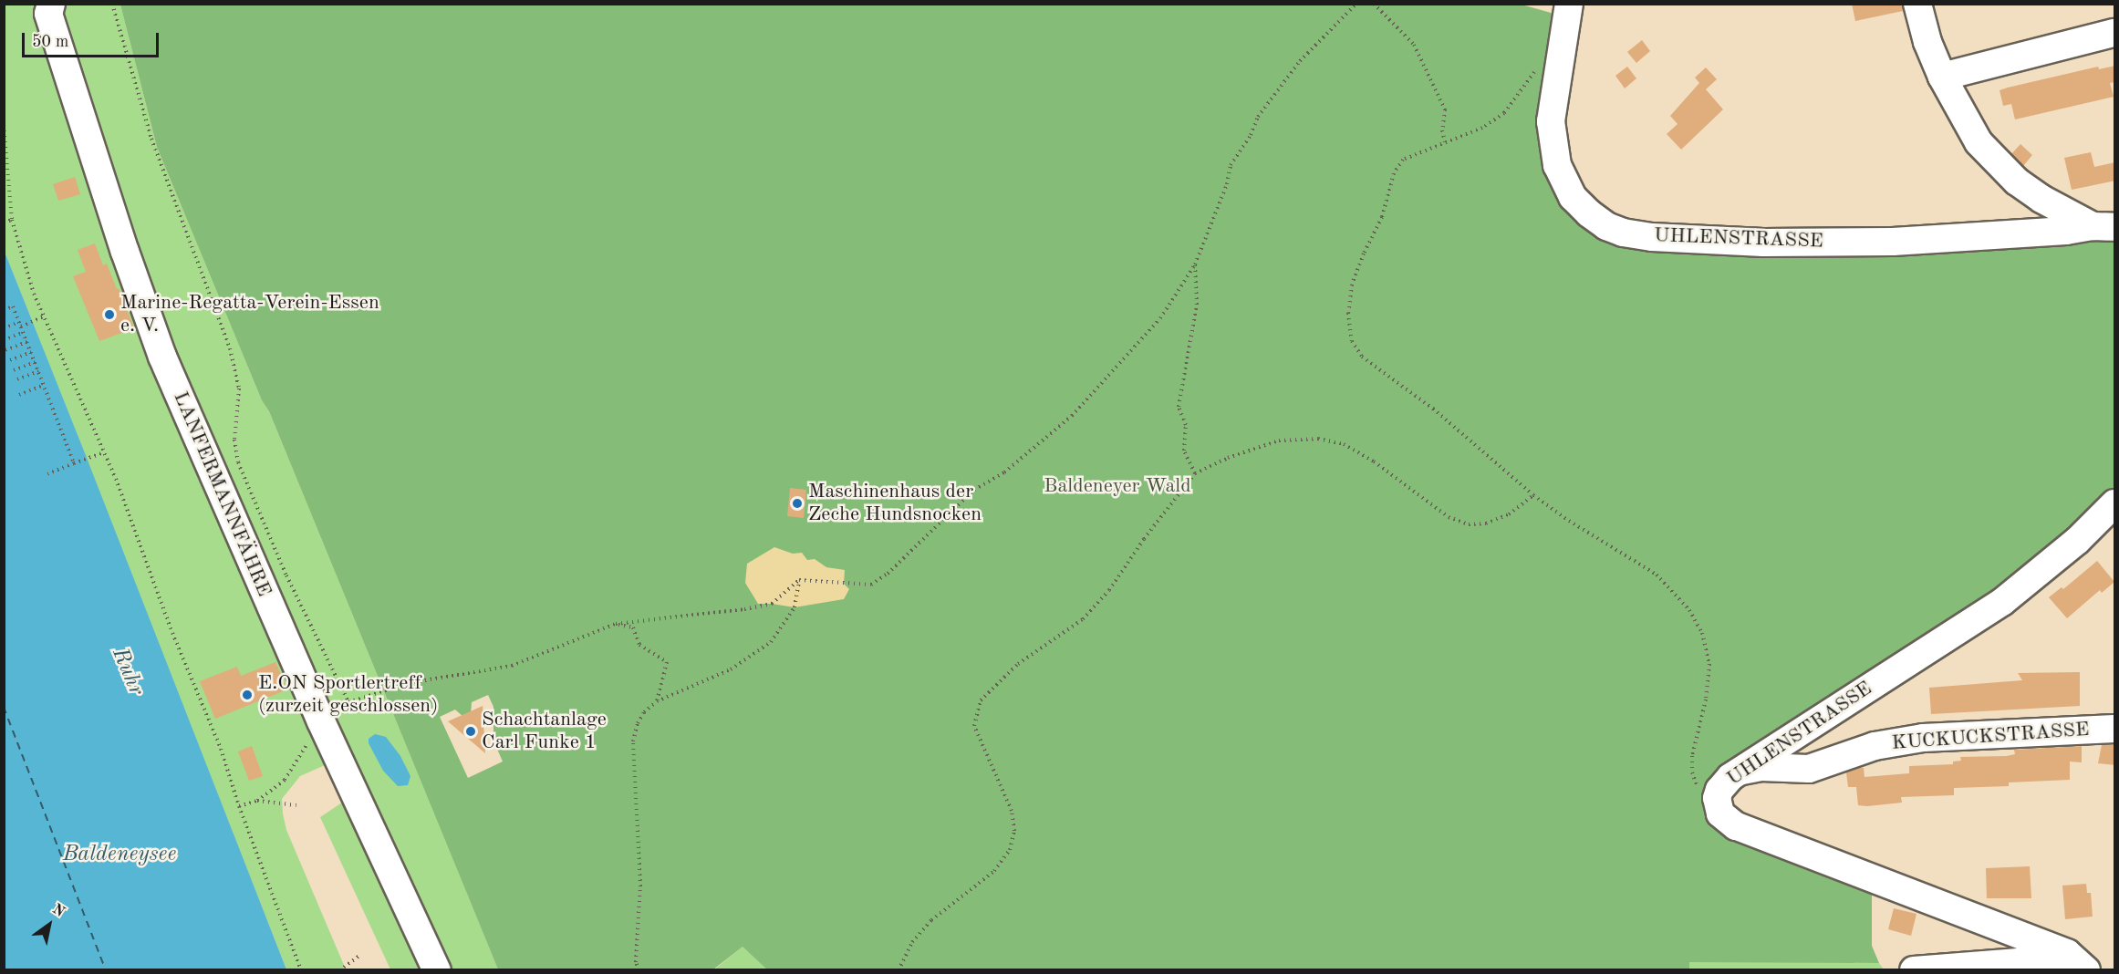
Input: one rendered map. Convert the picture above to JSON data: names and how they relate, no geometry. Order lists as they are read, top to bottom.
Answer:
{
  "streets": {
    "street": ["UHLENSTRASSE", "LANFERMANNFÄHRE", "KUCKUCKSTRASSE"]
  },
  "crossings": [
    ["UHLENSTRASSE", "KUCKUCKSTRASSE"]
  ],
  "water": ["Ruhr", "Baldeneysee"],
  "parks": ["Baldeneyer Wald"],
  "places": [
    "Marine-Regatta-Verein-Essen e. V.",
    "Maschinenhaus der Zeche Hundsnocken",
    "E.ON Sportlertreff (zurzeit geschlossen)",
    "Schachtanlage Carl Funke 1"
  ],
  "scale_bar": "50 m",
  "north": "top right"
}
